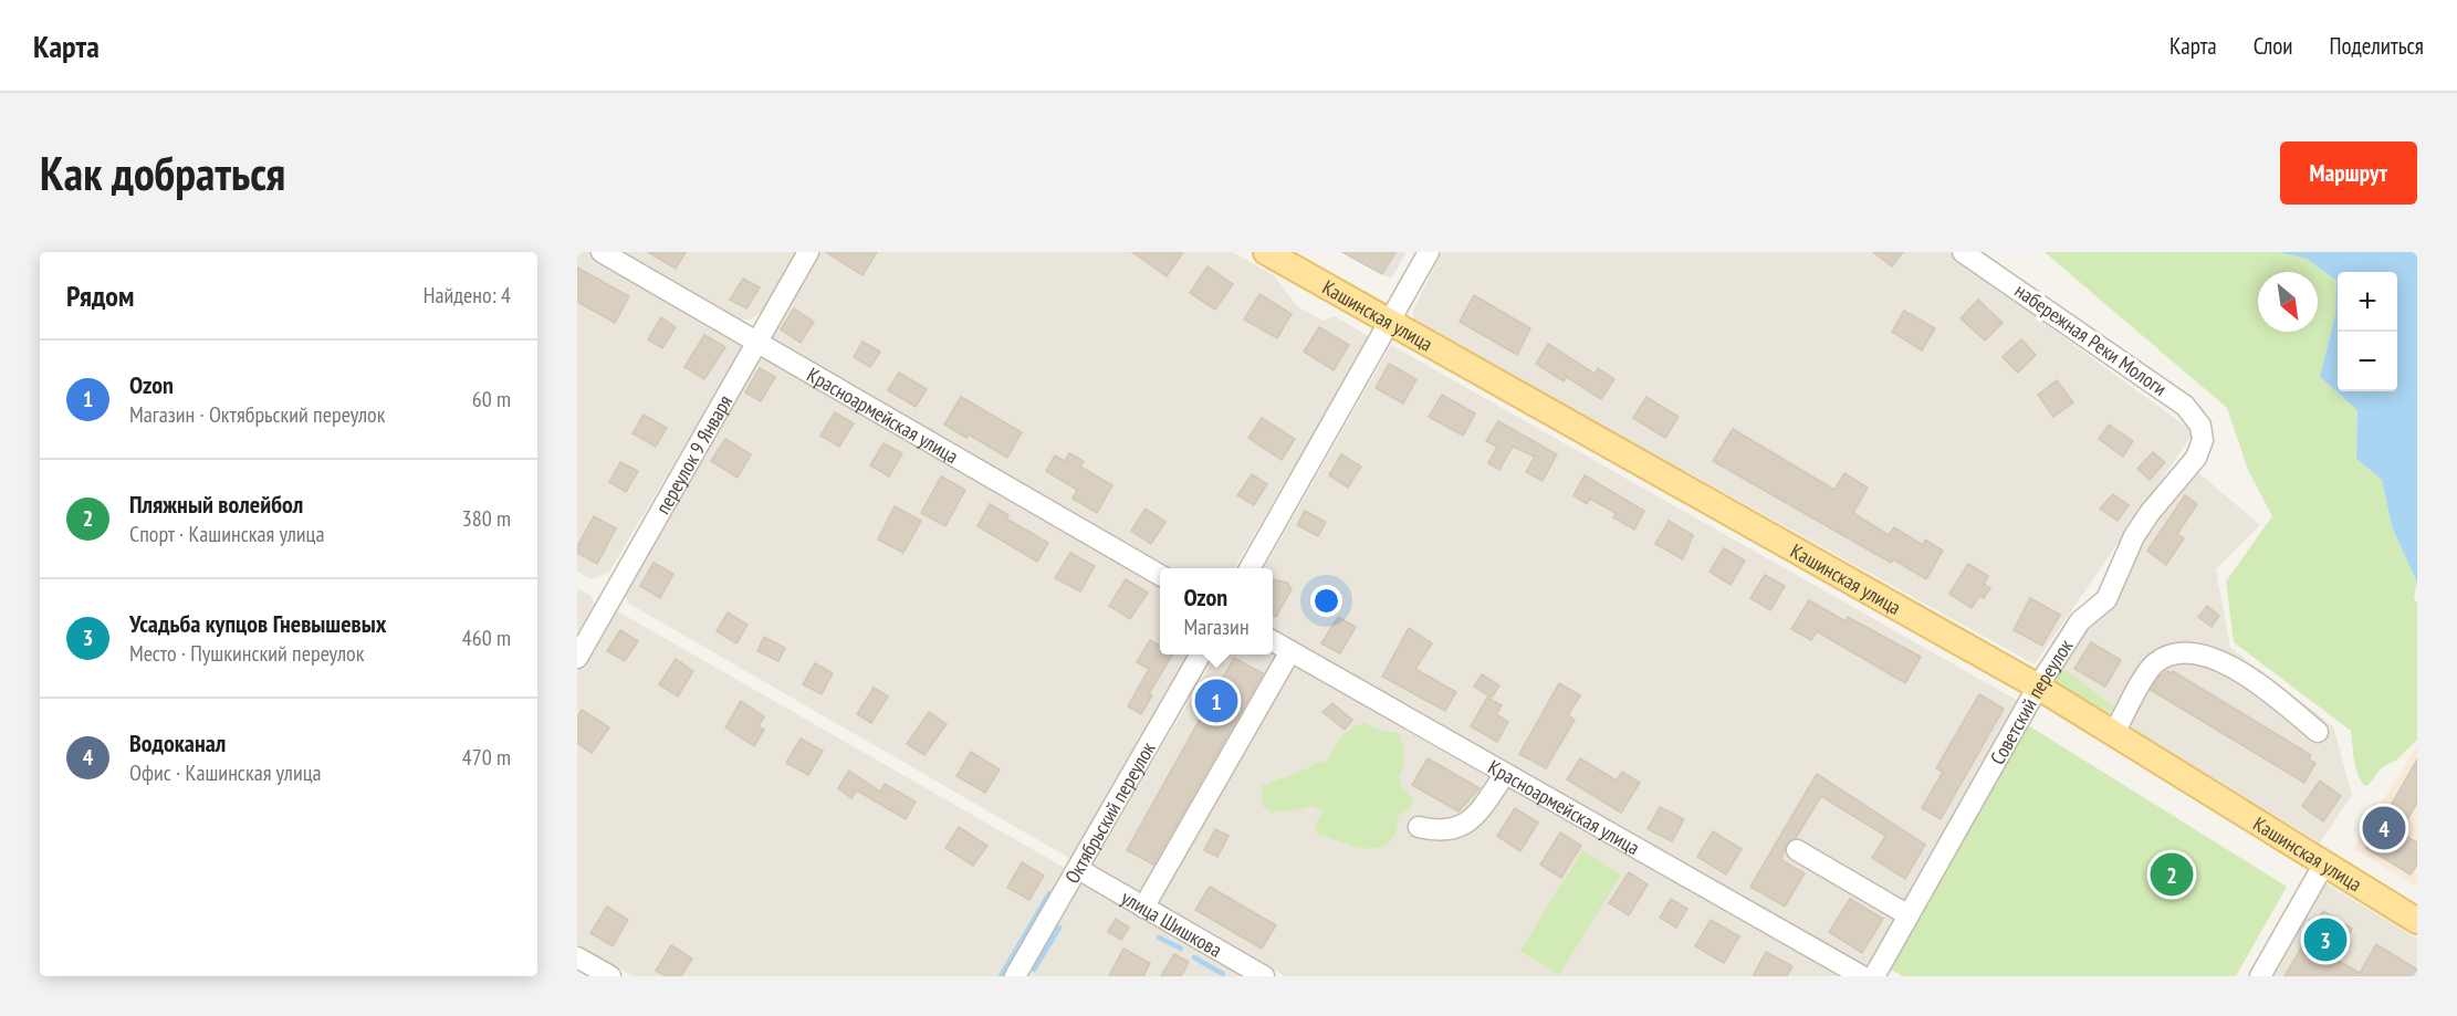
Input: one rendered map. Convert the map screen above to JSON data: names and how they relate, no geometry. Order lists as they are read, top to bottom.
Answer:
{
  "streets": {
    "main road": ["Кашинская улица"],
    "street": [
      "набережная Реки Мологи",
      "Красноармейская улица",
      "переулок 9 Января",
      "Советский переулок",
      "Октябрьский переулок",
      "улица Шишкова"
    ]
  },
  "crossings": [
    ["Кашинская улица", "Советский переулок"],
    ["набережная Реки Мологи", "Советский переулок"],
    ["Красноармейская улица", "переулок 9 Января"],
    ["Октябрьский переулок", "улица Шишкова"]
  ],
  "north": "bottom right",
  "page": {
    "header": "Карта",
    "nav": ["Карта", "Слои", "Поделиться"],
    "buttons": "Маршрут",
    "title": "Как добраться",
    "heading": ["Рядом", "Найдено: 4"],
    "map_buttons": ["+", "−"],
    "list": [
      {
        "mark": "1",
        "name": "Ozon",
        "note": "Магазин · Октябрьский переулок",
        "value": "60 m"
      },
      {
        "mark": "2",
        "name": "Пляжный волейбол",
        "note": "Спорт · Кашинская улица",
        "value": "380 m"
      },
      {
        "mark": "3",
        "name": "Усадьба купцов Гневышевых",
        "note": "Место · Пушкинский переулок",
        "value": "460 m"
      },
      {
        "mark": "4",
        "name": "Водоканал",
        "note": "Офис · Кашинская улица",
        "value": "470 m"
      }
    ],
    "popup": ["Ozon", "Магазин"],
    "pins": [
      "1",
      "4",
      "2",
      "3"
    ]
  }
}
